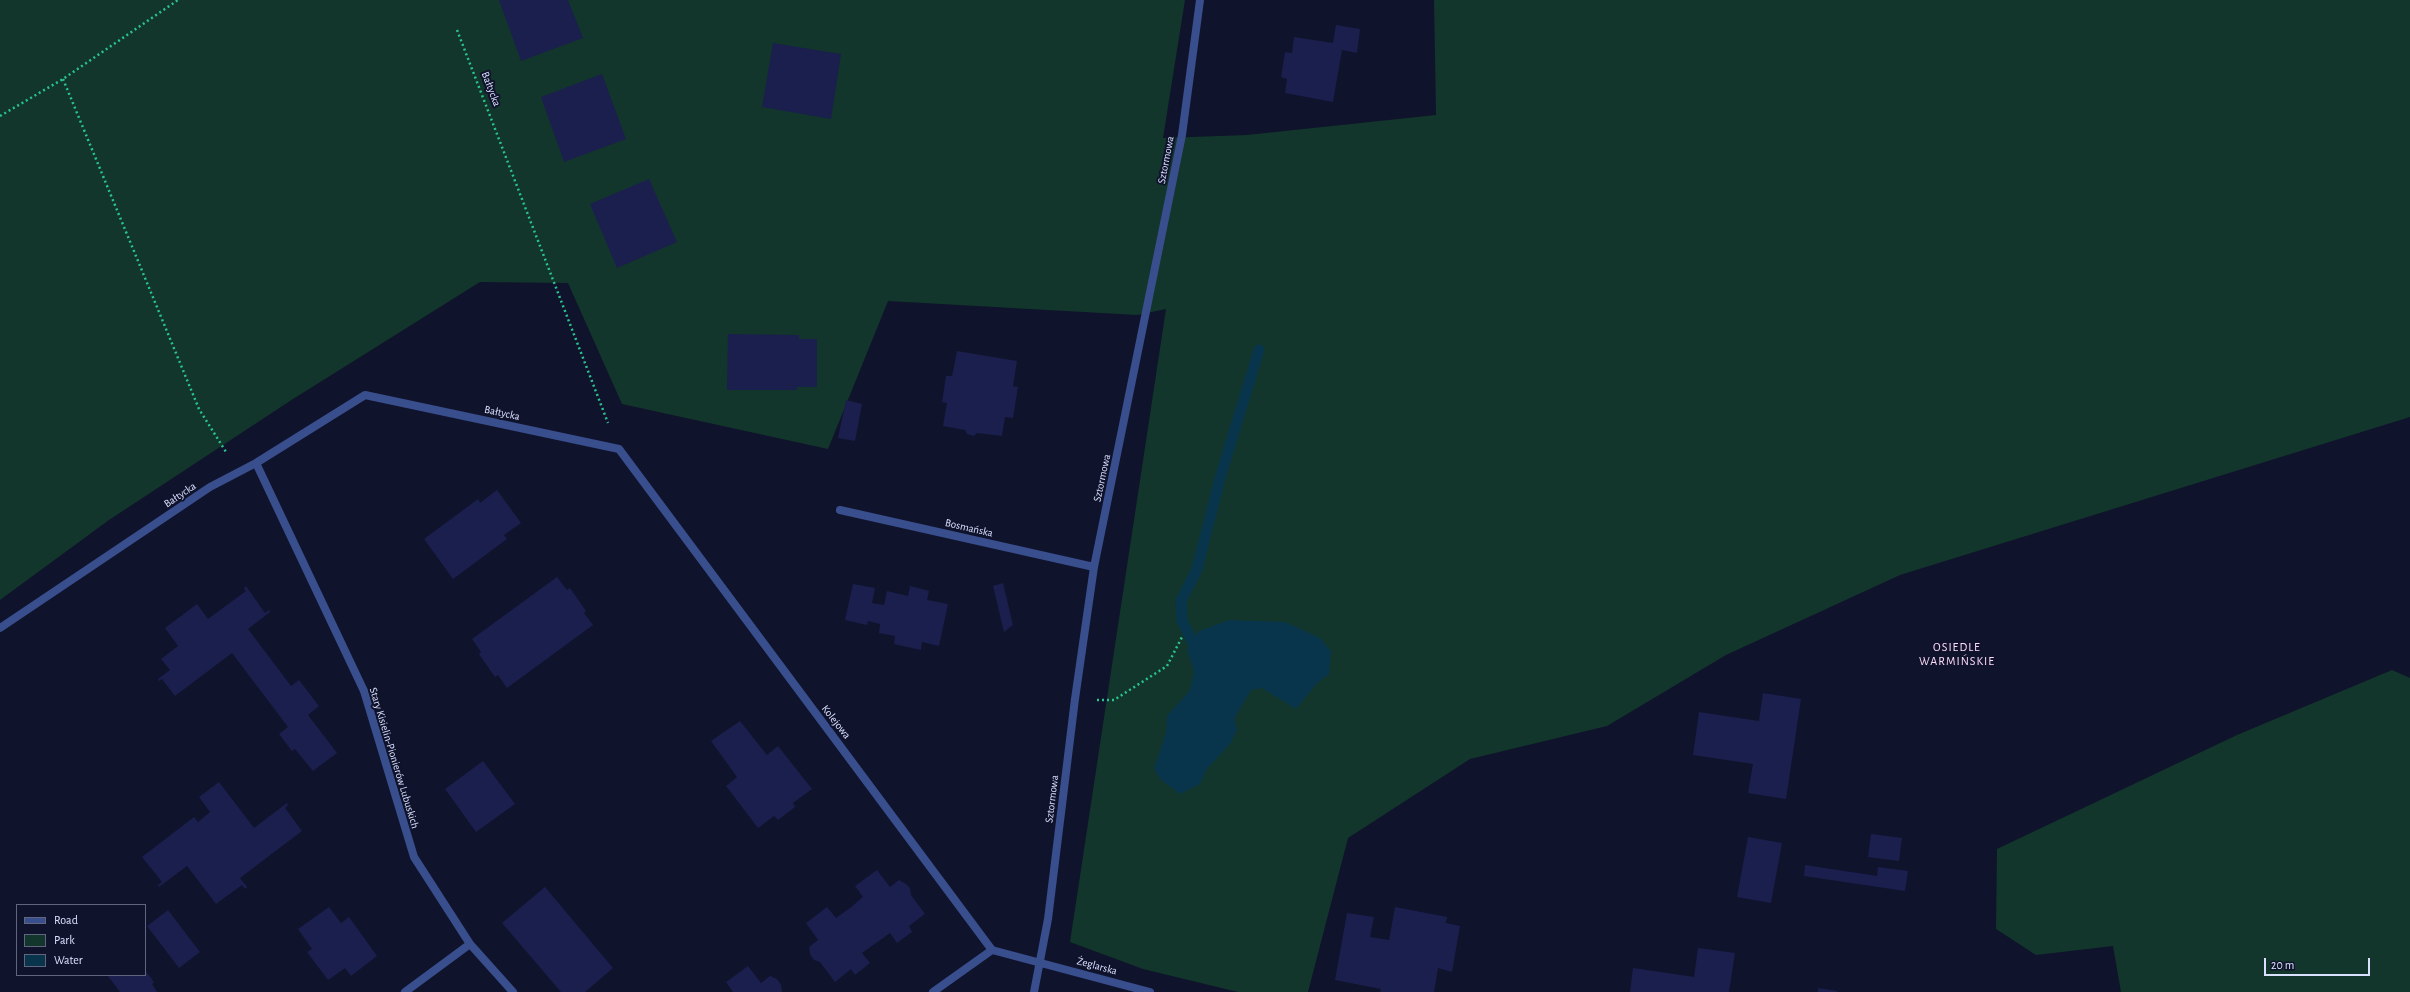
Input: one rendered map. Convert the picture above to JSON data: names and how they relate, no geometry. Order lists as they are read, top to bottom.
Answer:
{
  "streets": {
    "street": [
      "Bałtycka",
      "Sztormowa",
      "Bosmańska",
      "Kolejowa",
      "Stary Kisielin-Pionierów Lubuskich",
      "Żeglarska"
    ]
  },
  "crossings": [
    ["Bałtycka", "Kolejowa"],
    ["Bałtycka", "Stary Kisielin-Pionierów Lubuskich"],
    ["Sztormowa", "Bosmańska"],
    ["Sztormowa", "Żeglarska"],
    ["Kolejowa", "Żeglarska"]
  ],
  "districts": ["OSIEDLE WARMIŃSKIE"],
  "legend": ["Road", "Park", "Water"],
  "scale_bar": "20 m"
}
